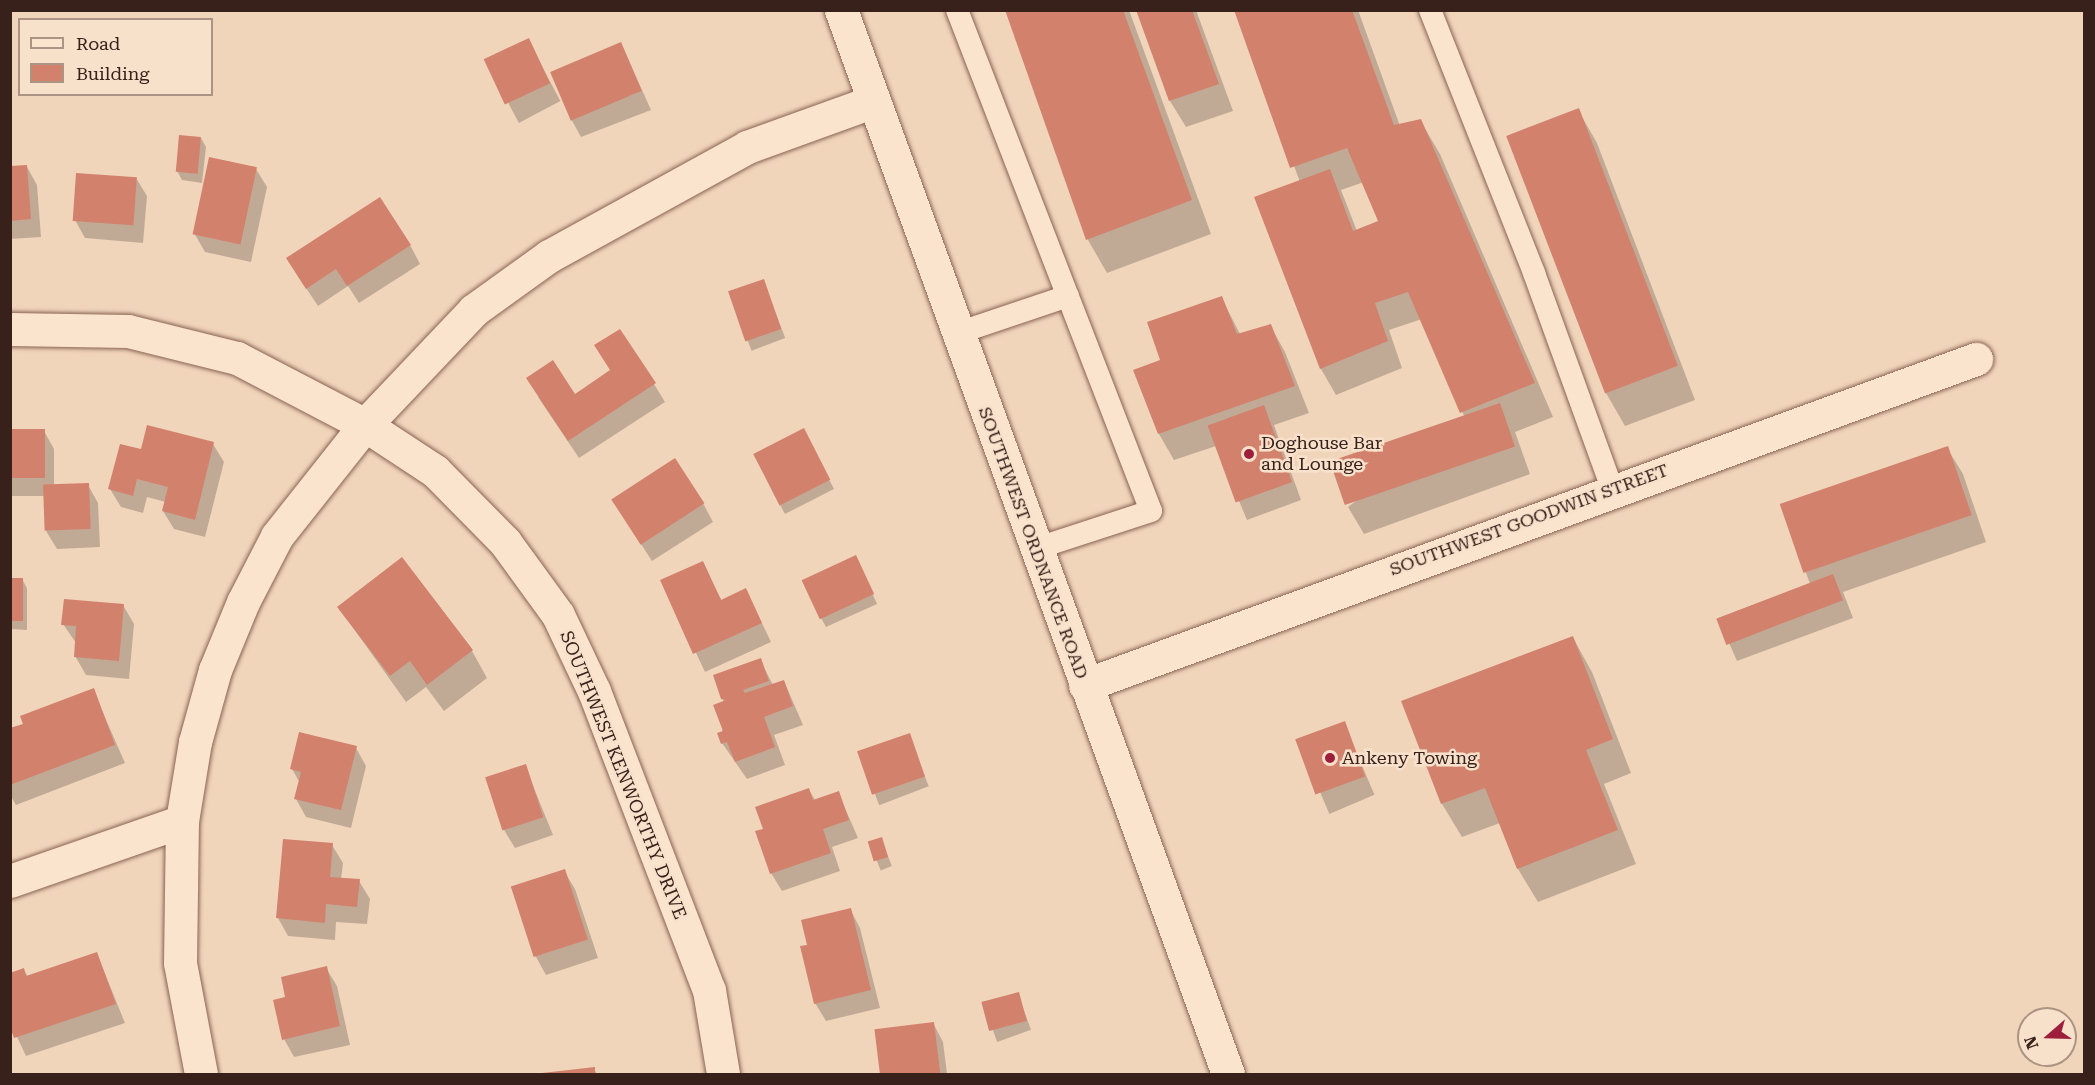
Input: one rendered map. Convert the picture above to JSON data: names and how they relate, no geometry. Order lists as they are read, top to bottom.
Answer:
{
  "streets": {
    "street": ["SOUTHWEST GOODWIN STREET", "SOUTHWEST ORDNANCE ROAD", "SOUTHWEST KENWORTHY DRIVE"]
  },
  "crossings": [
    ["SOUTHWEST GOODWIN STREET", "SOUTHWEST ORDNANCE ROAD"]
  ],
  "places": ["Doghouse Bar and Lounge", "Ankeny Towing"],
  "legend": ["Road", "Building"],
  "north": "left"
}
